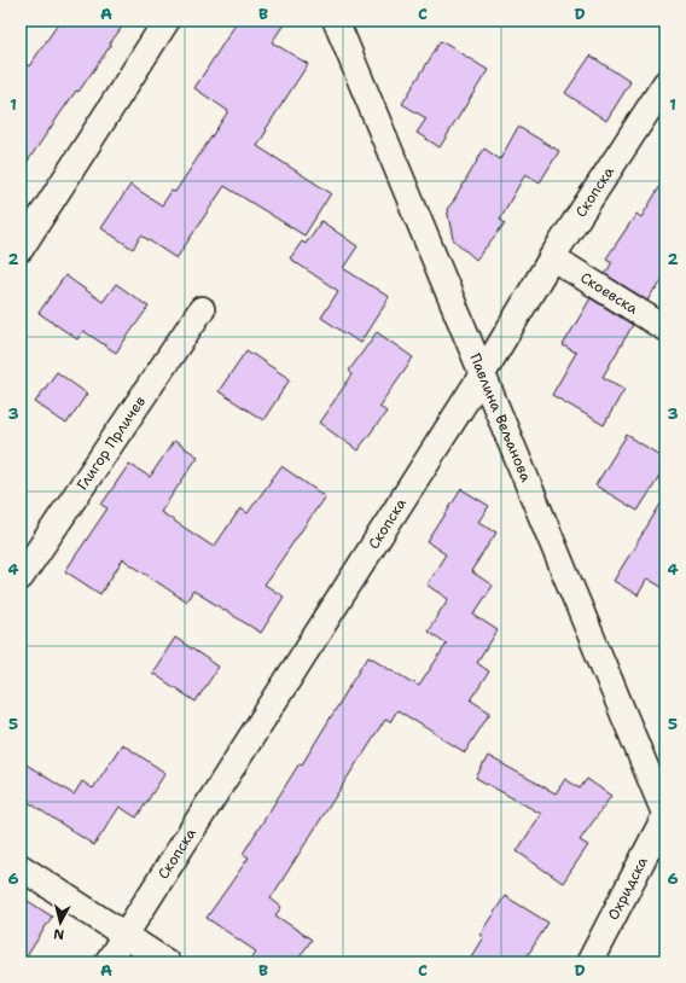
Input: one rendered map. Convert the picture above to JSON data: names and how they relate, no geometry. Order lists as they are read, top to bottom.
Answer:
{
  "streets": {
    "street": [
      "Скопска",
      "Скоевска",
      "Павлина Вељанова",
      "Глигор Прличев",
      "Охридска"
    ]
  },
  "crossings": [
    ["Скопска", "Скоевска"],
    ["Скопска", "Павлина Вељанова"],
    ["Павлина Вељанова", "Охридска"]
  ],
  "north": "bottom",
  "grid": {
    "columns": [
      "A",
      "B",
      "C",
      "D"
    ],
    "rows": [
      "1",
      "2",
      "3",
      "4",
      "5",
      "6"
    ]
  }
}
